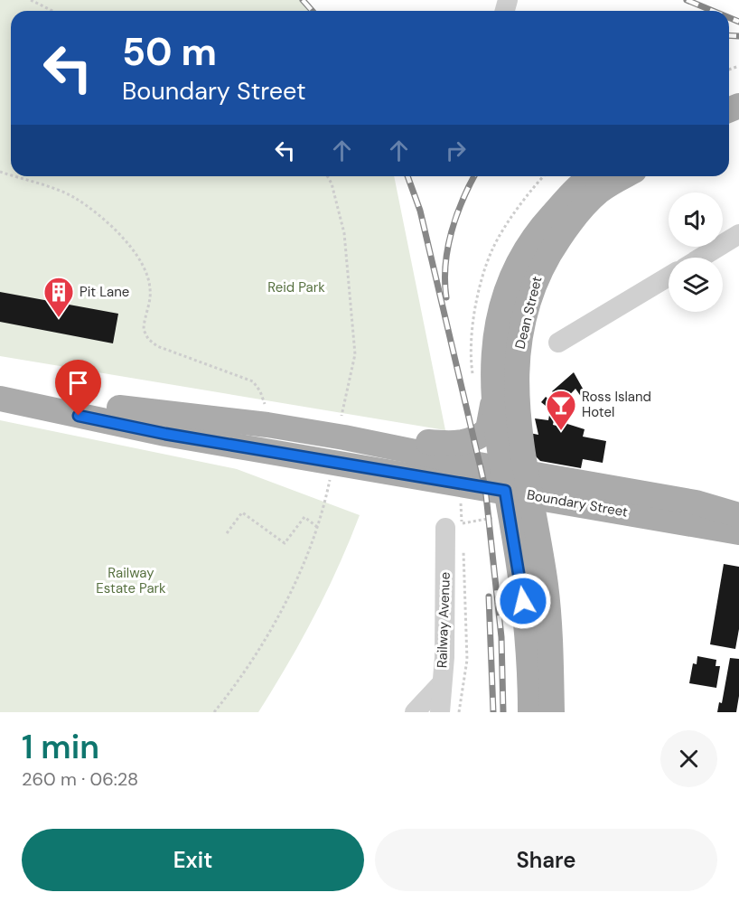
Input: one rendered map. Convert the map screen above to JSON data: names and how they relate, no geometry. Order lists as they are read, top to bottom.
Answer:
{
  "streets": {
    "main road": ["Dean Street", "Boundary Street"],
    "street": ["Railway Avenue"]
  },
  "crossings": [
    ["Dean Street", "Boundary Street"]
  ],
  "parks": ["Reid Park", "Railway Estate Park"],
  "places": {
    "building": ["Pit Lane"],
    "bar": ["Ross Island Hotel"]
  },
  "page": {
    "turn": ["50 m", "Boundary Street"],
    "heading": ["1 min", "260 m · 06:28"],
    "buttons": ["Exit", "Share"]
  }
}
